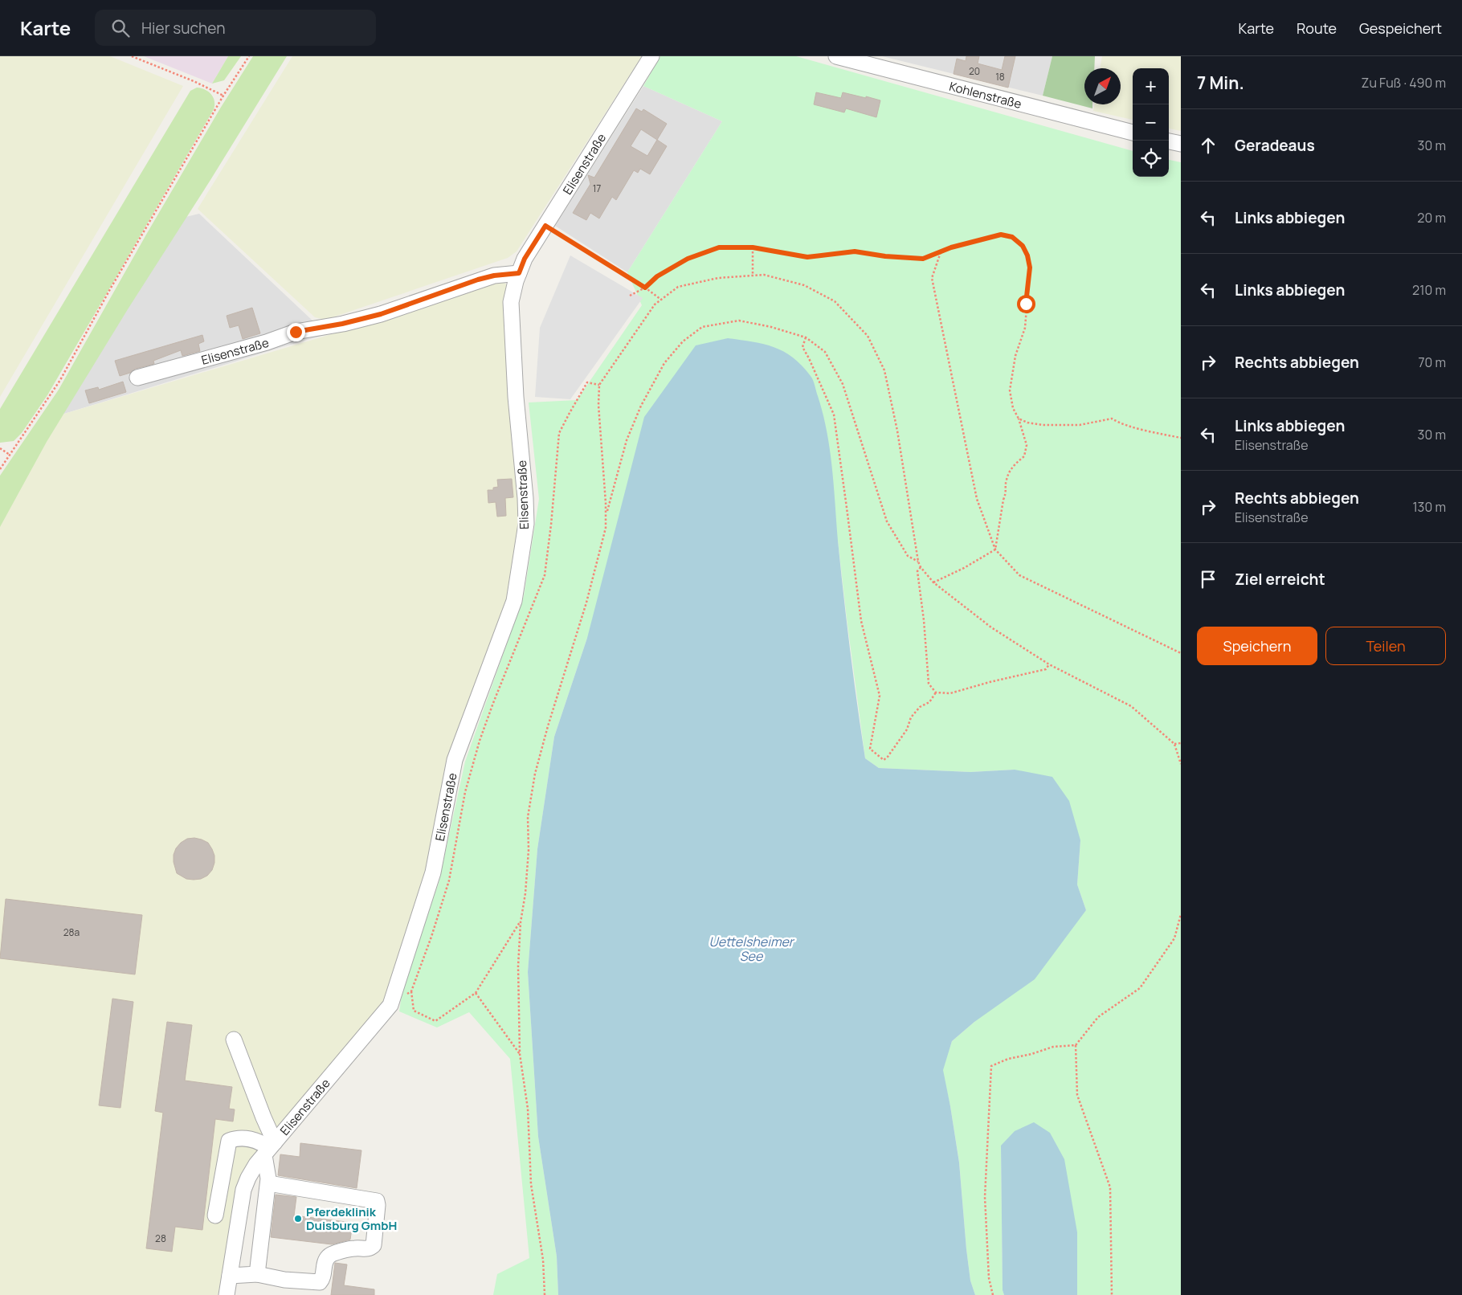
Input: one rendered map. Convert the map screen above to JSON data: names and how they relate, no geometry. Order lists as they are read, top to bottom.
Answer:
{
  "streets": {
    "street": ["Kohlenstraße", "Elisenstraße"]
  },
  "water": ["Uettelsheimer See"],
  "places": ["Pferdeklinik Duisburg GmbH"],
  "house_numbers": [
    "20",
    "18",
    "17",
    "28a",
    "28"
  ],
  "north": "top right",
  "page": {
    "header": "Karte",
    "search": "Hier suchen",
    "nav": ["Karte", "Route", "Gespeichert"],
    "heading": ["7 Min.", "Zu Fuß · 490 m"],
    "map_buttons": ["+", "−"],
    "list": [
      ["Geradeaus", "30 m"],
      ["Links abbiegen", "20 m"],
      ["Links abbiegen", "210 m"],
      ["Rechts abbiegen", "70 m"],
      ["Links abbiegen", "Elisenstraße", "30 m"],
      ["Rechts abbiegen", "Elisenstraße", "130 m"],
      "Ziel erreicht"
    ],
    "buttons": ["Speichern", "Teilen"]
  }
}
